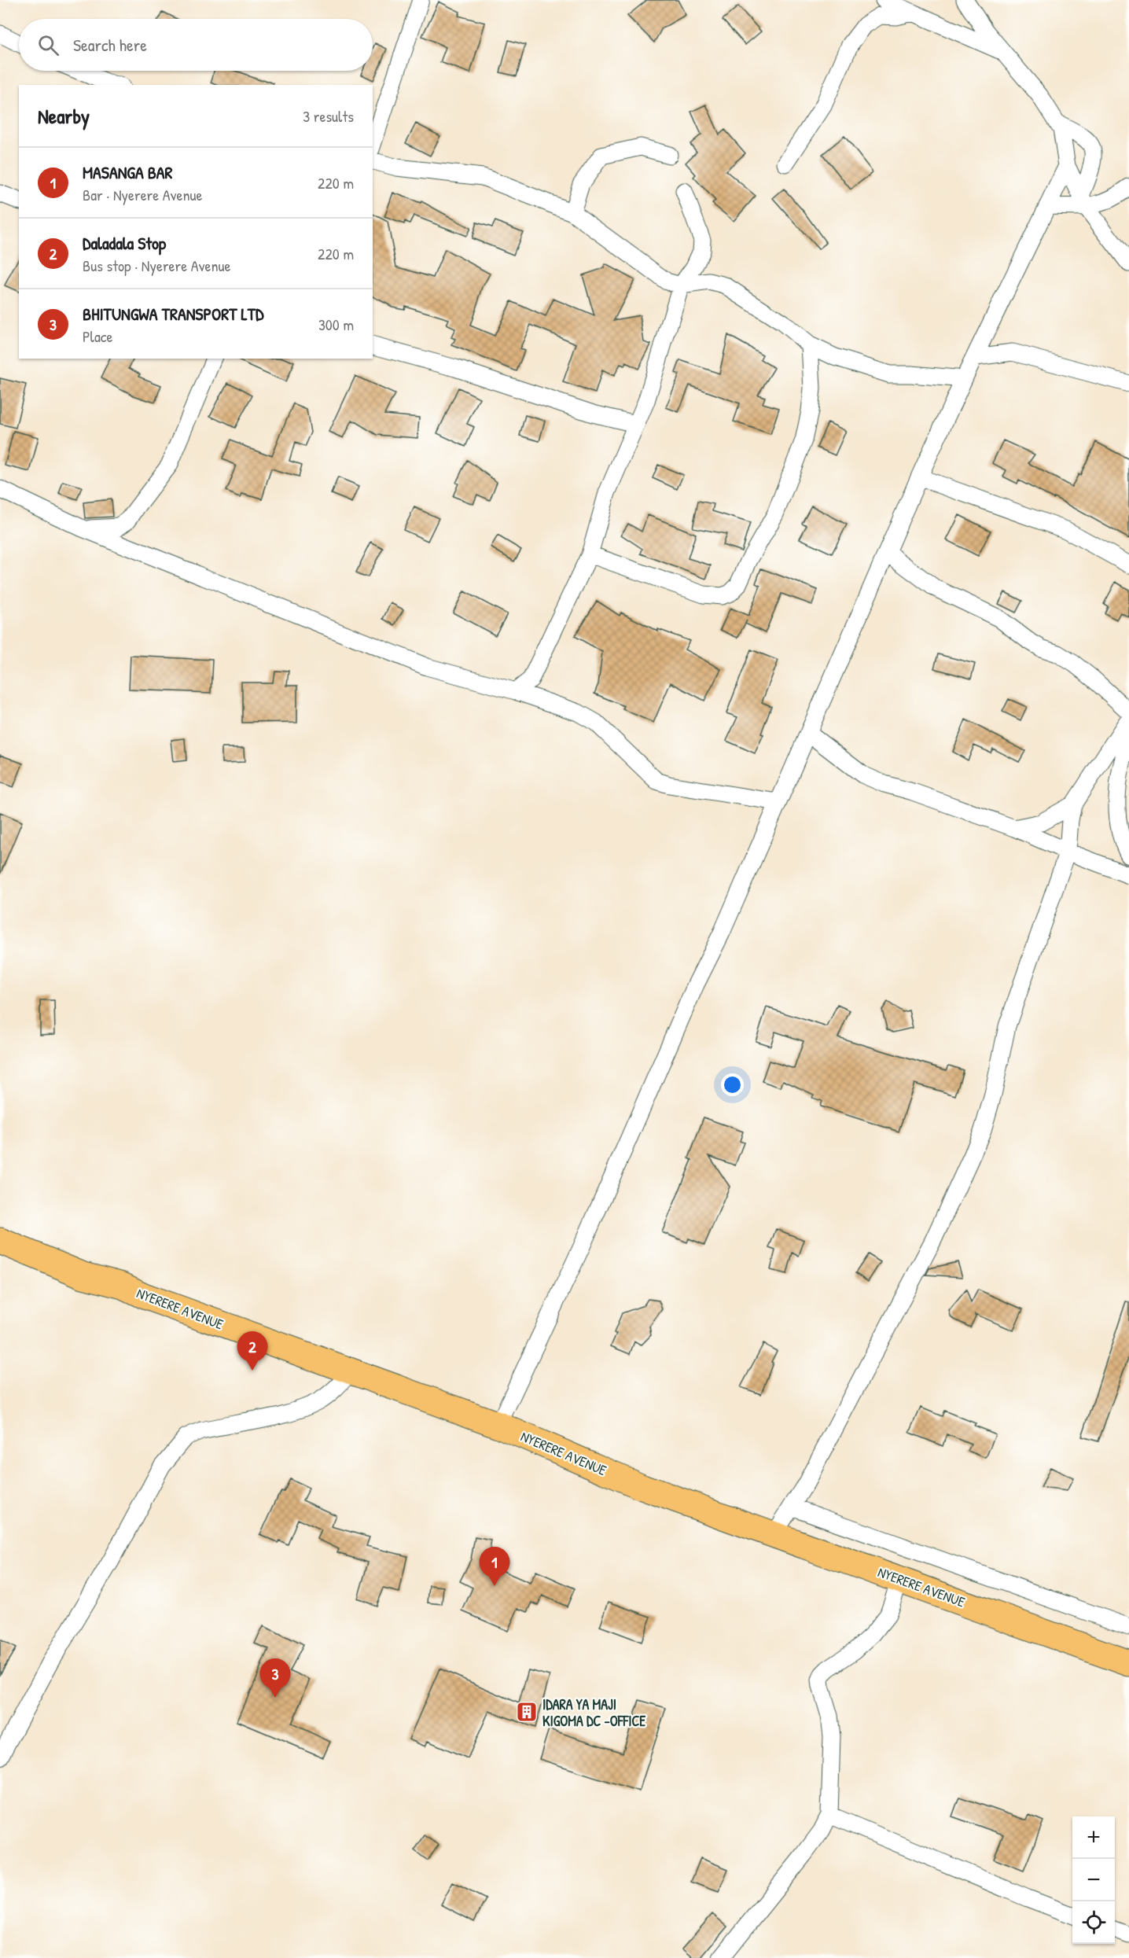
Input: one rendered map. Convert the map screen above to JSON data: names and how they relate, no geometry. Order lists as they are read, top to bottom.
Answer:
{
  "streets": {
    "main road": ["NYERERE AVENUE"]
  },
  "places": {
    "building": ["IDARA YA MAJI KIGOMA DC -OFFICE"]
  },
  "page": {
    "search": "Search here",
    "heading": ["Nearby", "3 results"],
    "list": [
      {
        "mark": "1",
        "name": "MASANGA BAR",
        "note": "Bar · Nyerere Avenue",
        "value": "220 m"
      },
      {
        "mark": "2",
        "name": "Daladala Stop",
        "note": "Bus stop · Nyerere Avenue",
        "value": "220 m"
      },
      {
        "mark": "3",
        "name": "BHITUNGWA TRANSPORT LTD",
        "note": "Place",
        "value": "300 m"
      }
    ],
    "pins": ["2", "1", "3"],
    "map_buttons": ["+", "−"]
  }
}
